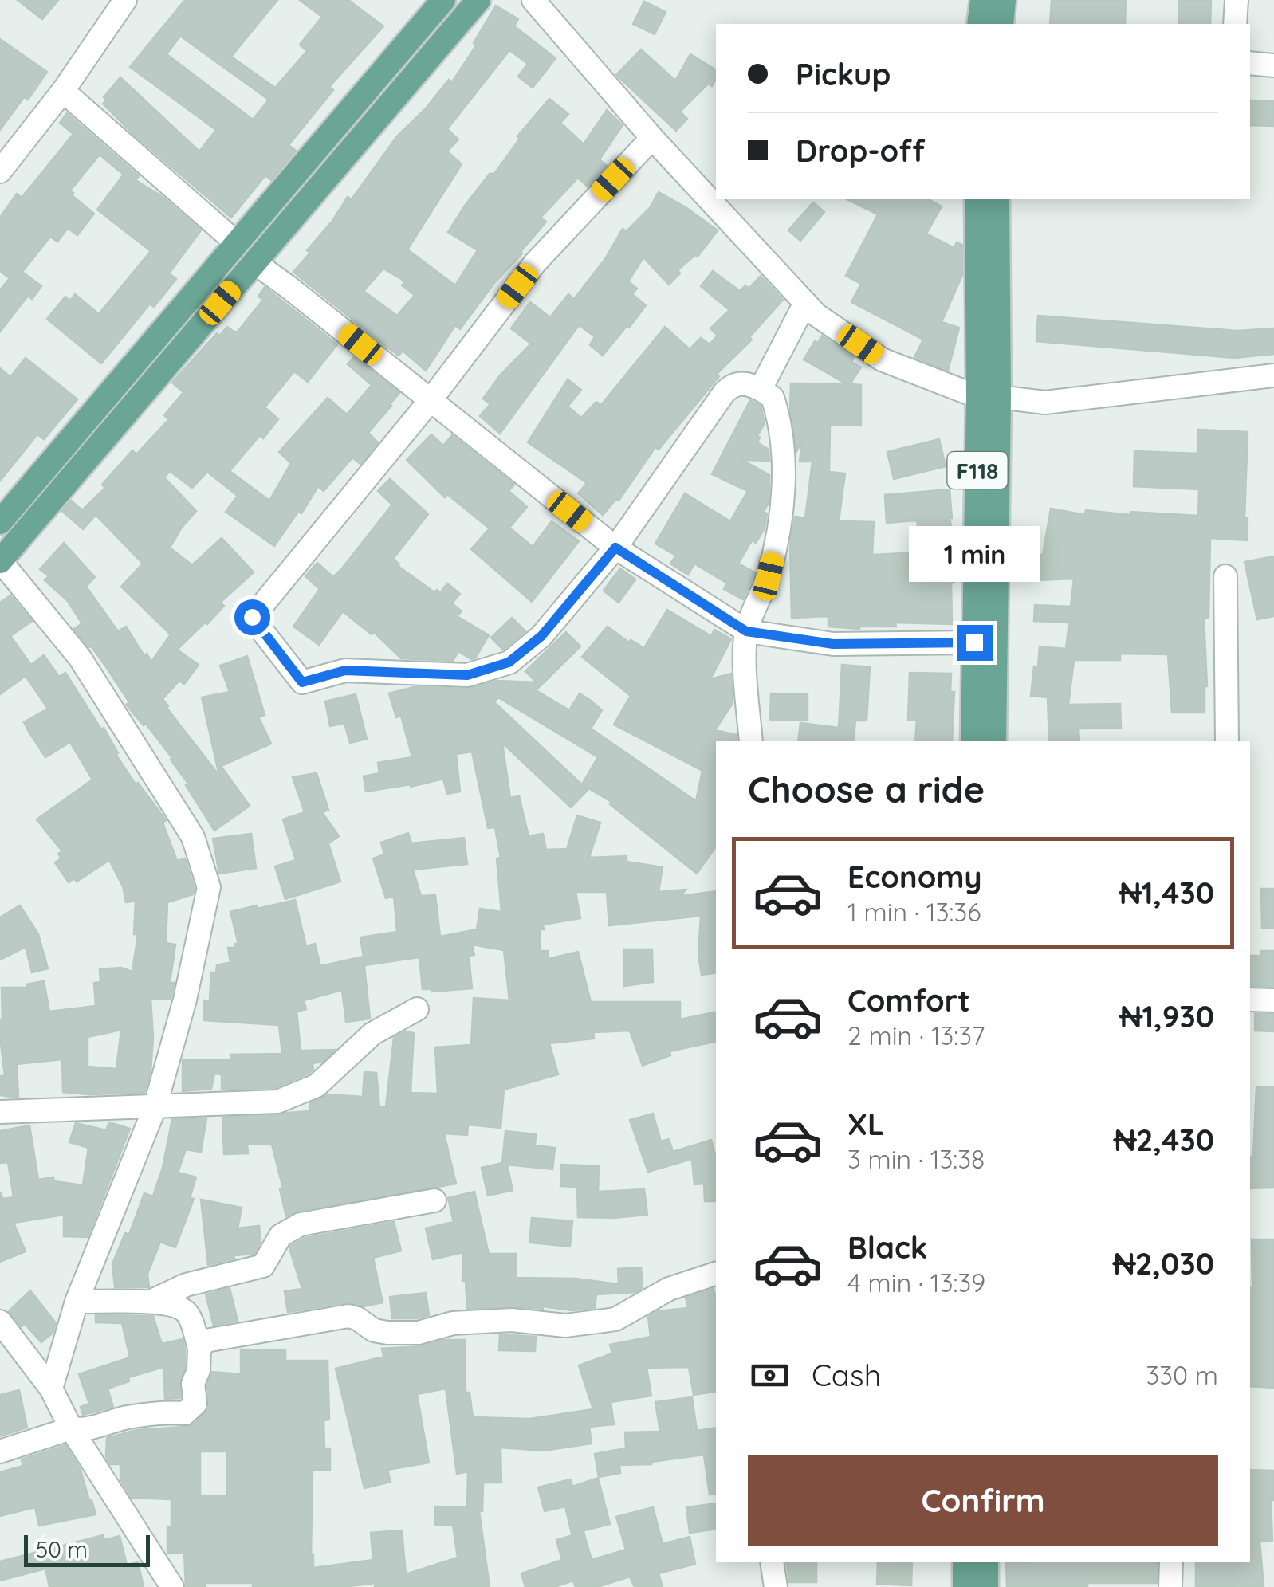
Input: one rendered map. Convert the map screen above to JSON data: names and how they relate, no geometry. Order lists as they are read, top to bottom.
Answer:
{
  "streets": {
    "main road": ["F118"]
  },
  "scale_bar": "50 m",
  "page": {
    "banner": ["Pickup", "Drop-off"],
    "bubble": "1 min",
    "heading": "Choose a ride",
    "list": [
      {
        "name": "Economy",
        "note": "1 min · 13:36",
        "value": "₦1,430"
      },
      {
        "name": "Comfort",
        "note": "2 min · 13:37",
        "value": "₦1,930"
      },
      {
        "name": "XL",
        "note": "3 min · 13:38",
        "value": "₦2,430"
      },
      {
        "name": "Black",
        "note": "4 min · 13:39",
        "value": "₦2,030"
      }
    ],
    "pay": ["Cash", "330 m"],
    "buttons": "Confirm",
    "scale": "50 m"
  }
}
